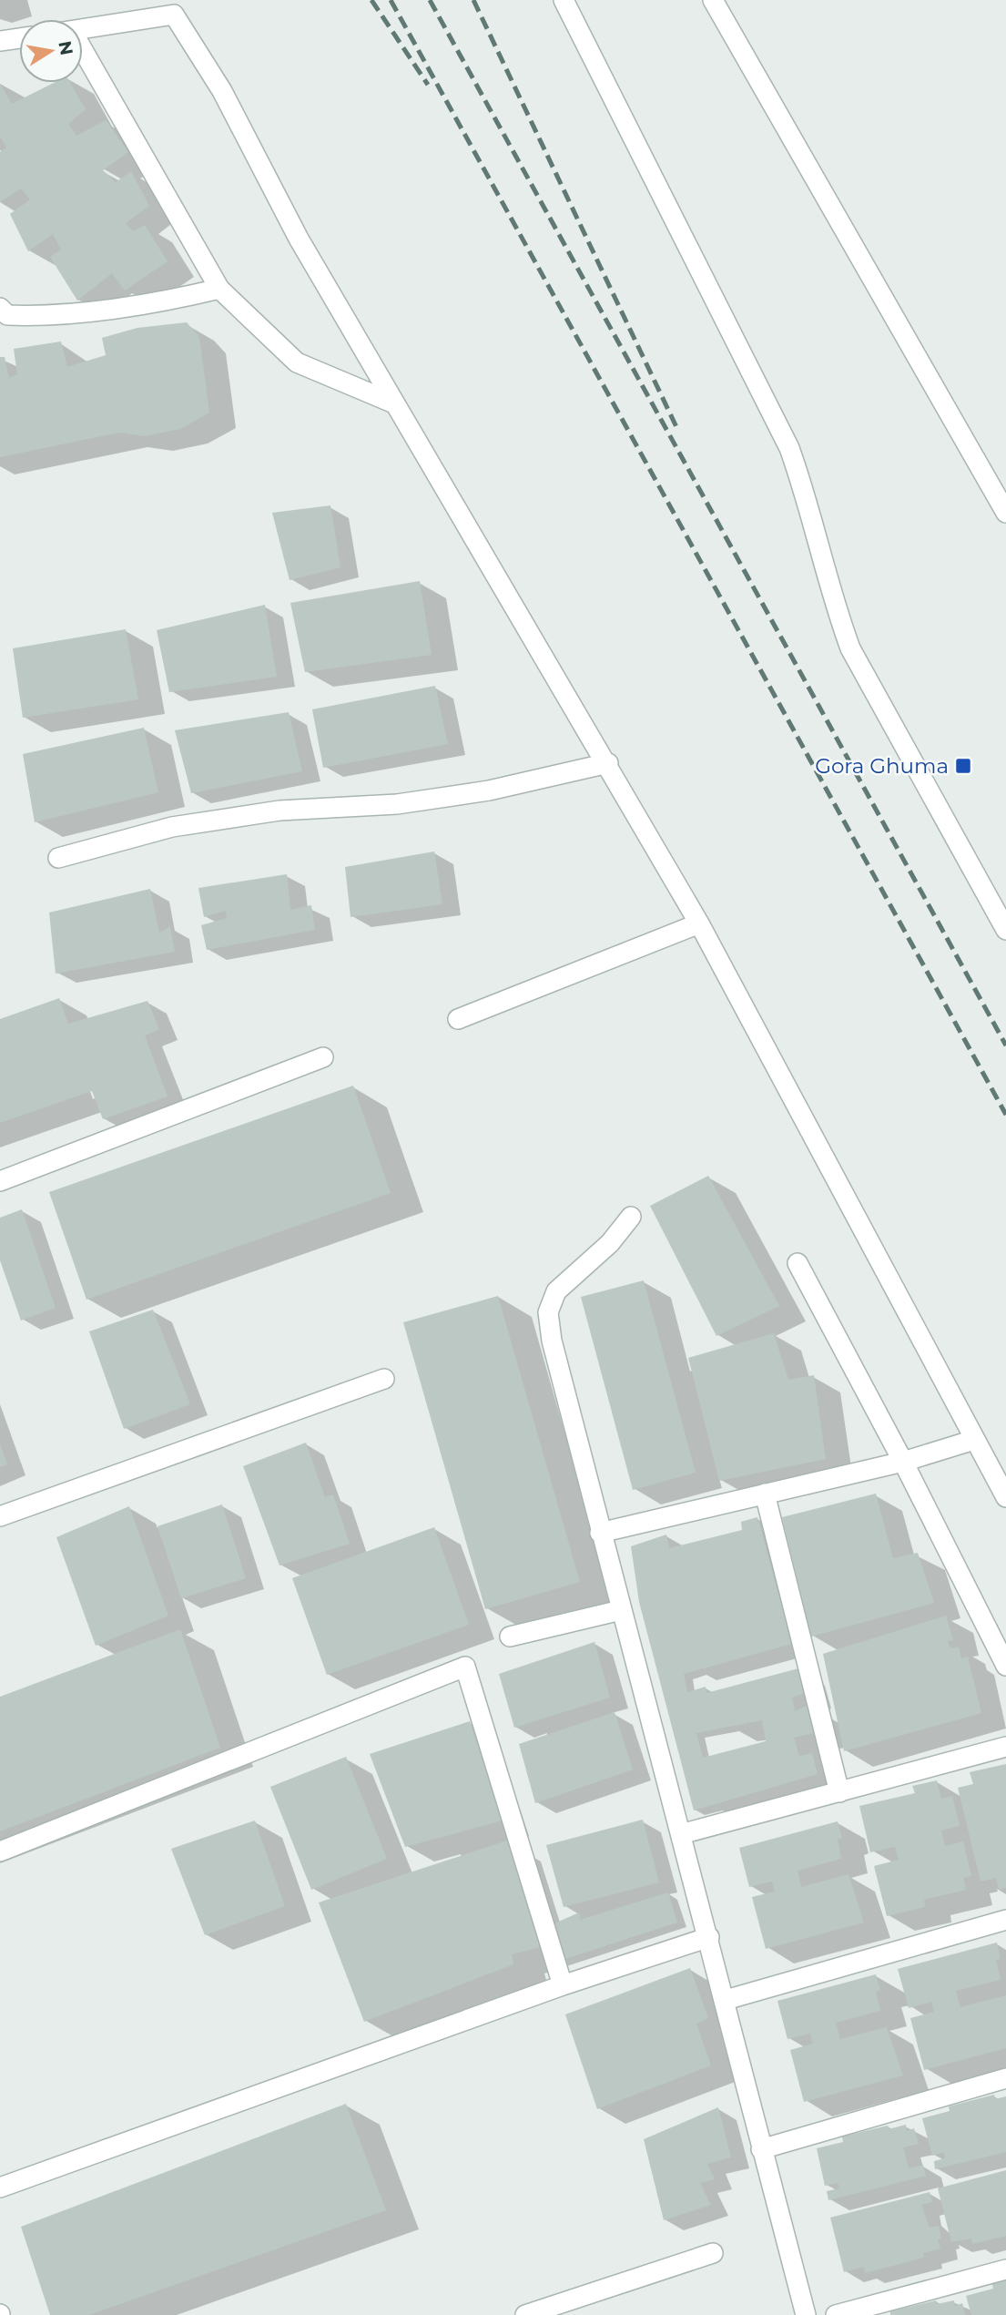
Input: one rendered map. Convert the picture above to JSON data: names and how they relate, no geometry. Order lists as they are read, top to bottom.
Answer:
{
  "places": {
    "transit": ["Gora Ghuma"]
  },
  "north": "right"
}
